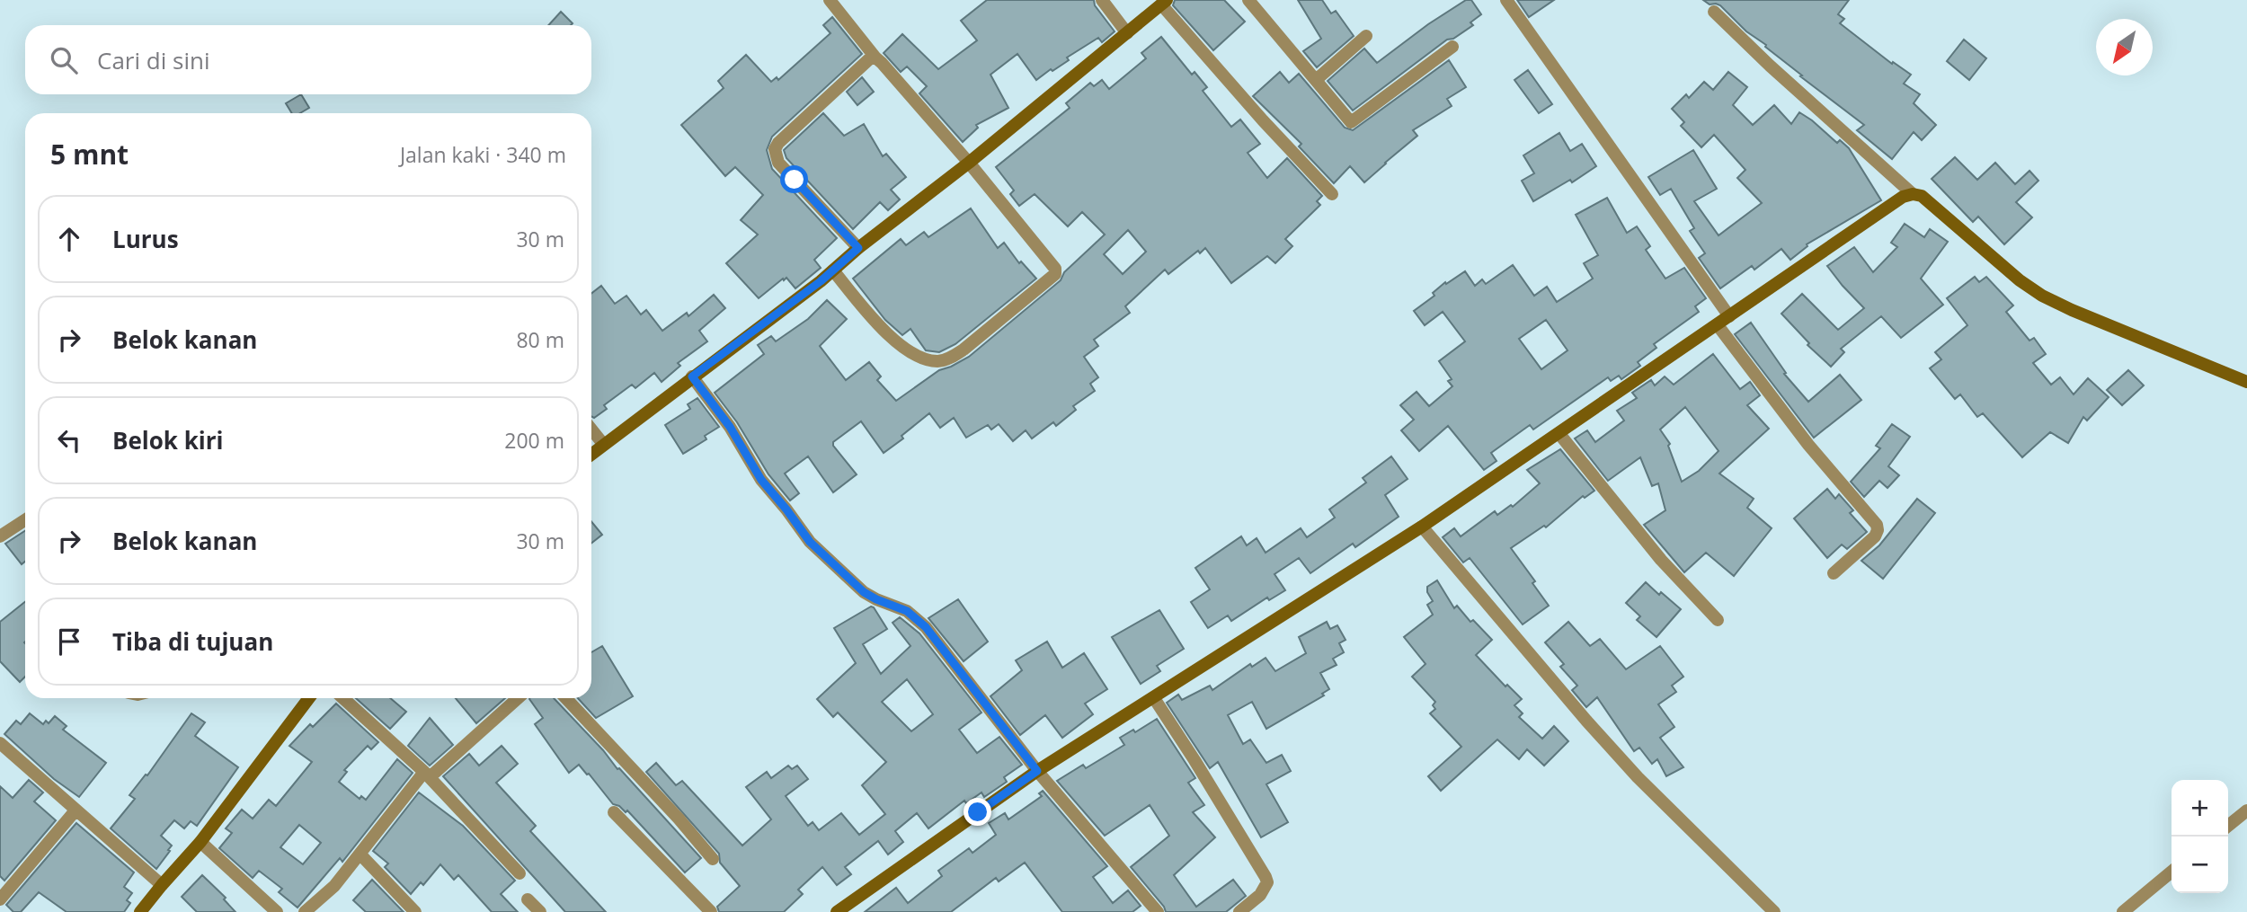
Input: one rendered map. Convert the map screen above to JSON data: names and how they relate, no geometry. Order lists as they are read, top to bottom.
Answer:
{
  "north": "bottom left",
  "page": {
    "search": "Cari di sini",
    "heading": ["5 mnt", "Jalan kaki · 340 m"],
    "list": [
      ["Lurus", "30 m"],
      ["Belok kanan", "80 m"],
      ["Belok kiri", "200 m"],
      ["Belok kanan", "30 m"],
      "Tiba di tujuan"
    ],
    "map_buttons": ["+", "−"]
  }
}
